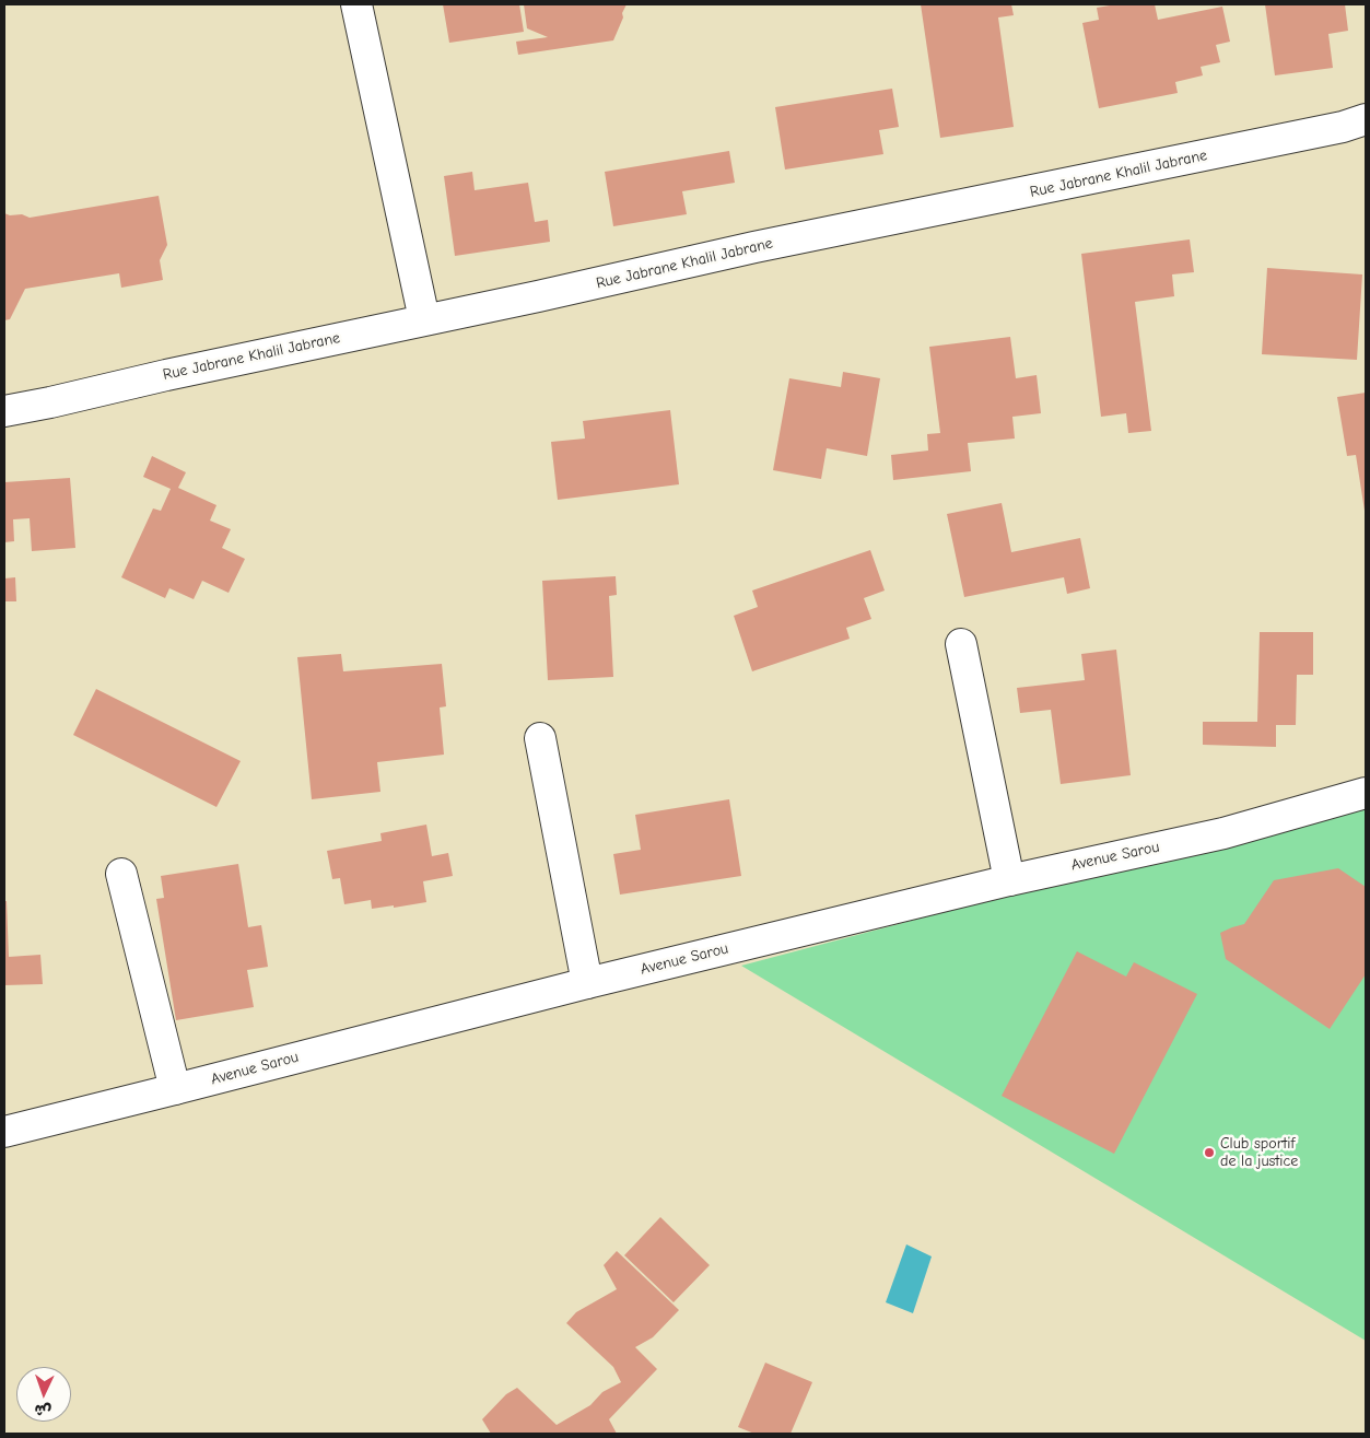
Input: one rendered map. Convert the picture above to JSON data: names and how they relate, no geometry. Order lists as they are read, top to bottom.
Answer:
{
  "streets": {
    "street": ["Rue Jabrane Khalil Jabrane", "Avenue Sarou"]
  },
  "places": ["Club sportif de la justice"],
  "north": "bottom"
}
